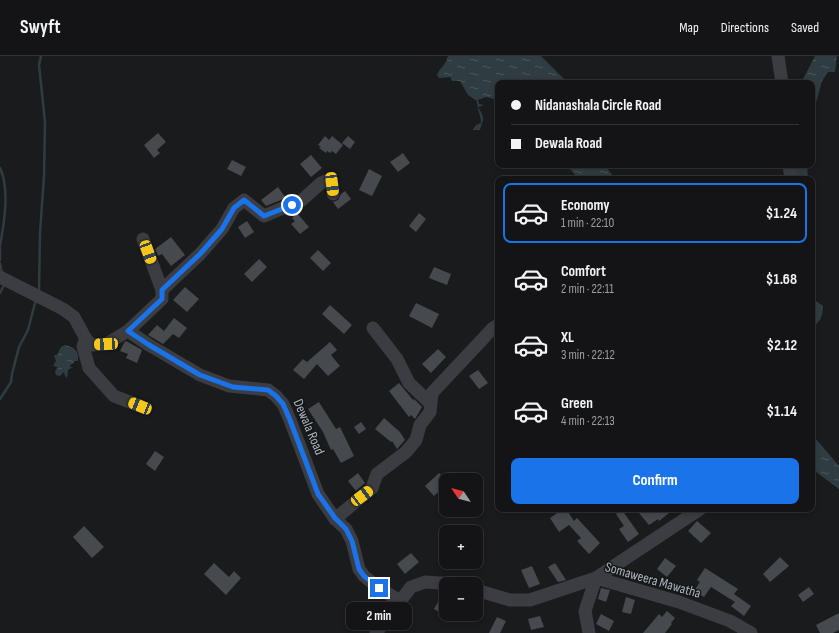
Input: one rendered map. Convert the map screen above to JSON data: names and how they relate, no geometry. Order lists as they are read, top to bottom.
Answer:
{
  "streets": {
    "street": ["Dewala Road", "Somaweera Mawatha"]
  },
  "north": "top left",
  "page": {
    "header": "Swyft",
    "nav": ["Map", "Directions", "Saved"],
    "banner": ["Nidanashala Circle Road", "Dewala Road"],
    "list": [
      {
        "name": "Economy",
        "note": "1 min · 22:10",
        "value": "$1.24"
      },
      {
        "name": "Comfort",
        "note": "2 min · 22:11",
        "value": "$1.68"
      },
      {
        "name": "XL",
        "note": "3 min · 22:12",
        "value": "$2.12"
      },
      {
        "name": "Green",
        "note": "4 min · 22:13",
        "value": "$1.14"
      }
    ],
    "buttons": "Confirm",
    "map_buttons": ["+", "−"],
    "bubble": "2 min"
  }
}
